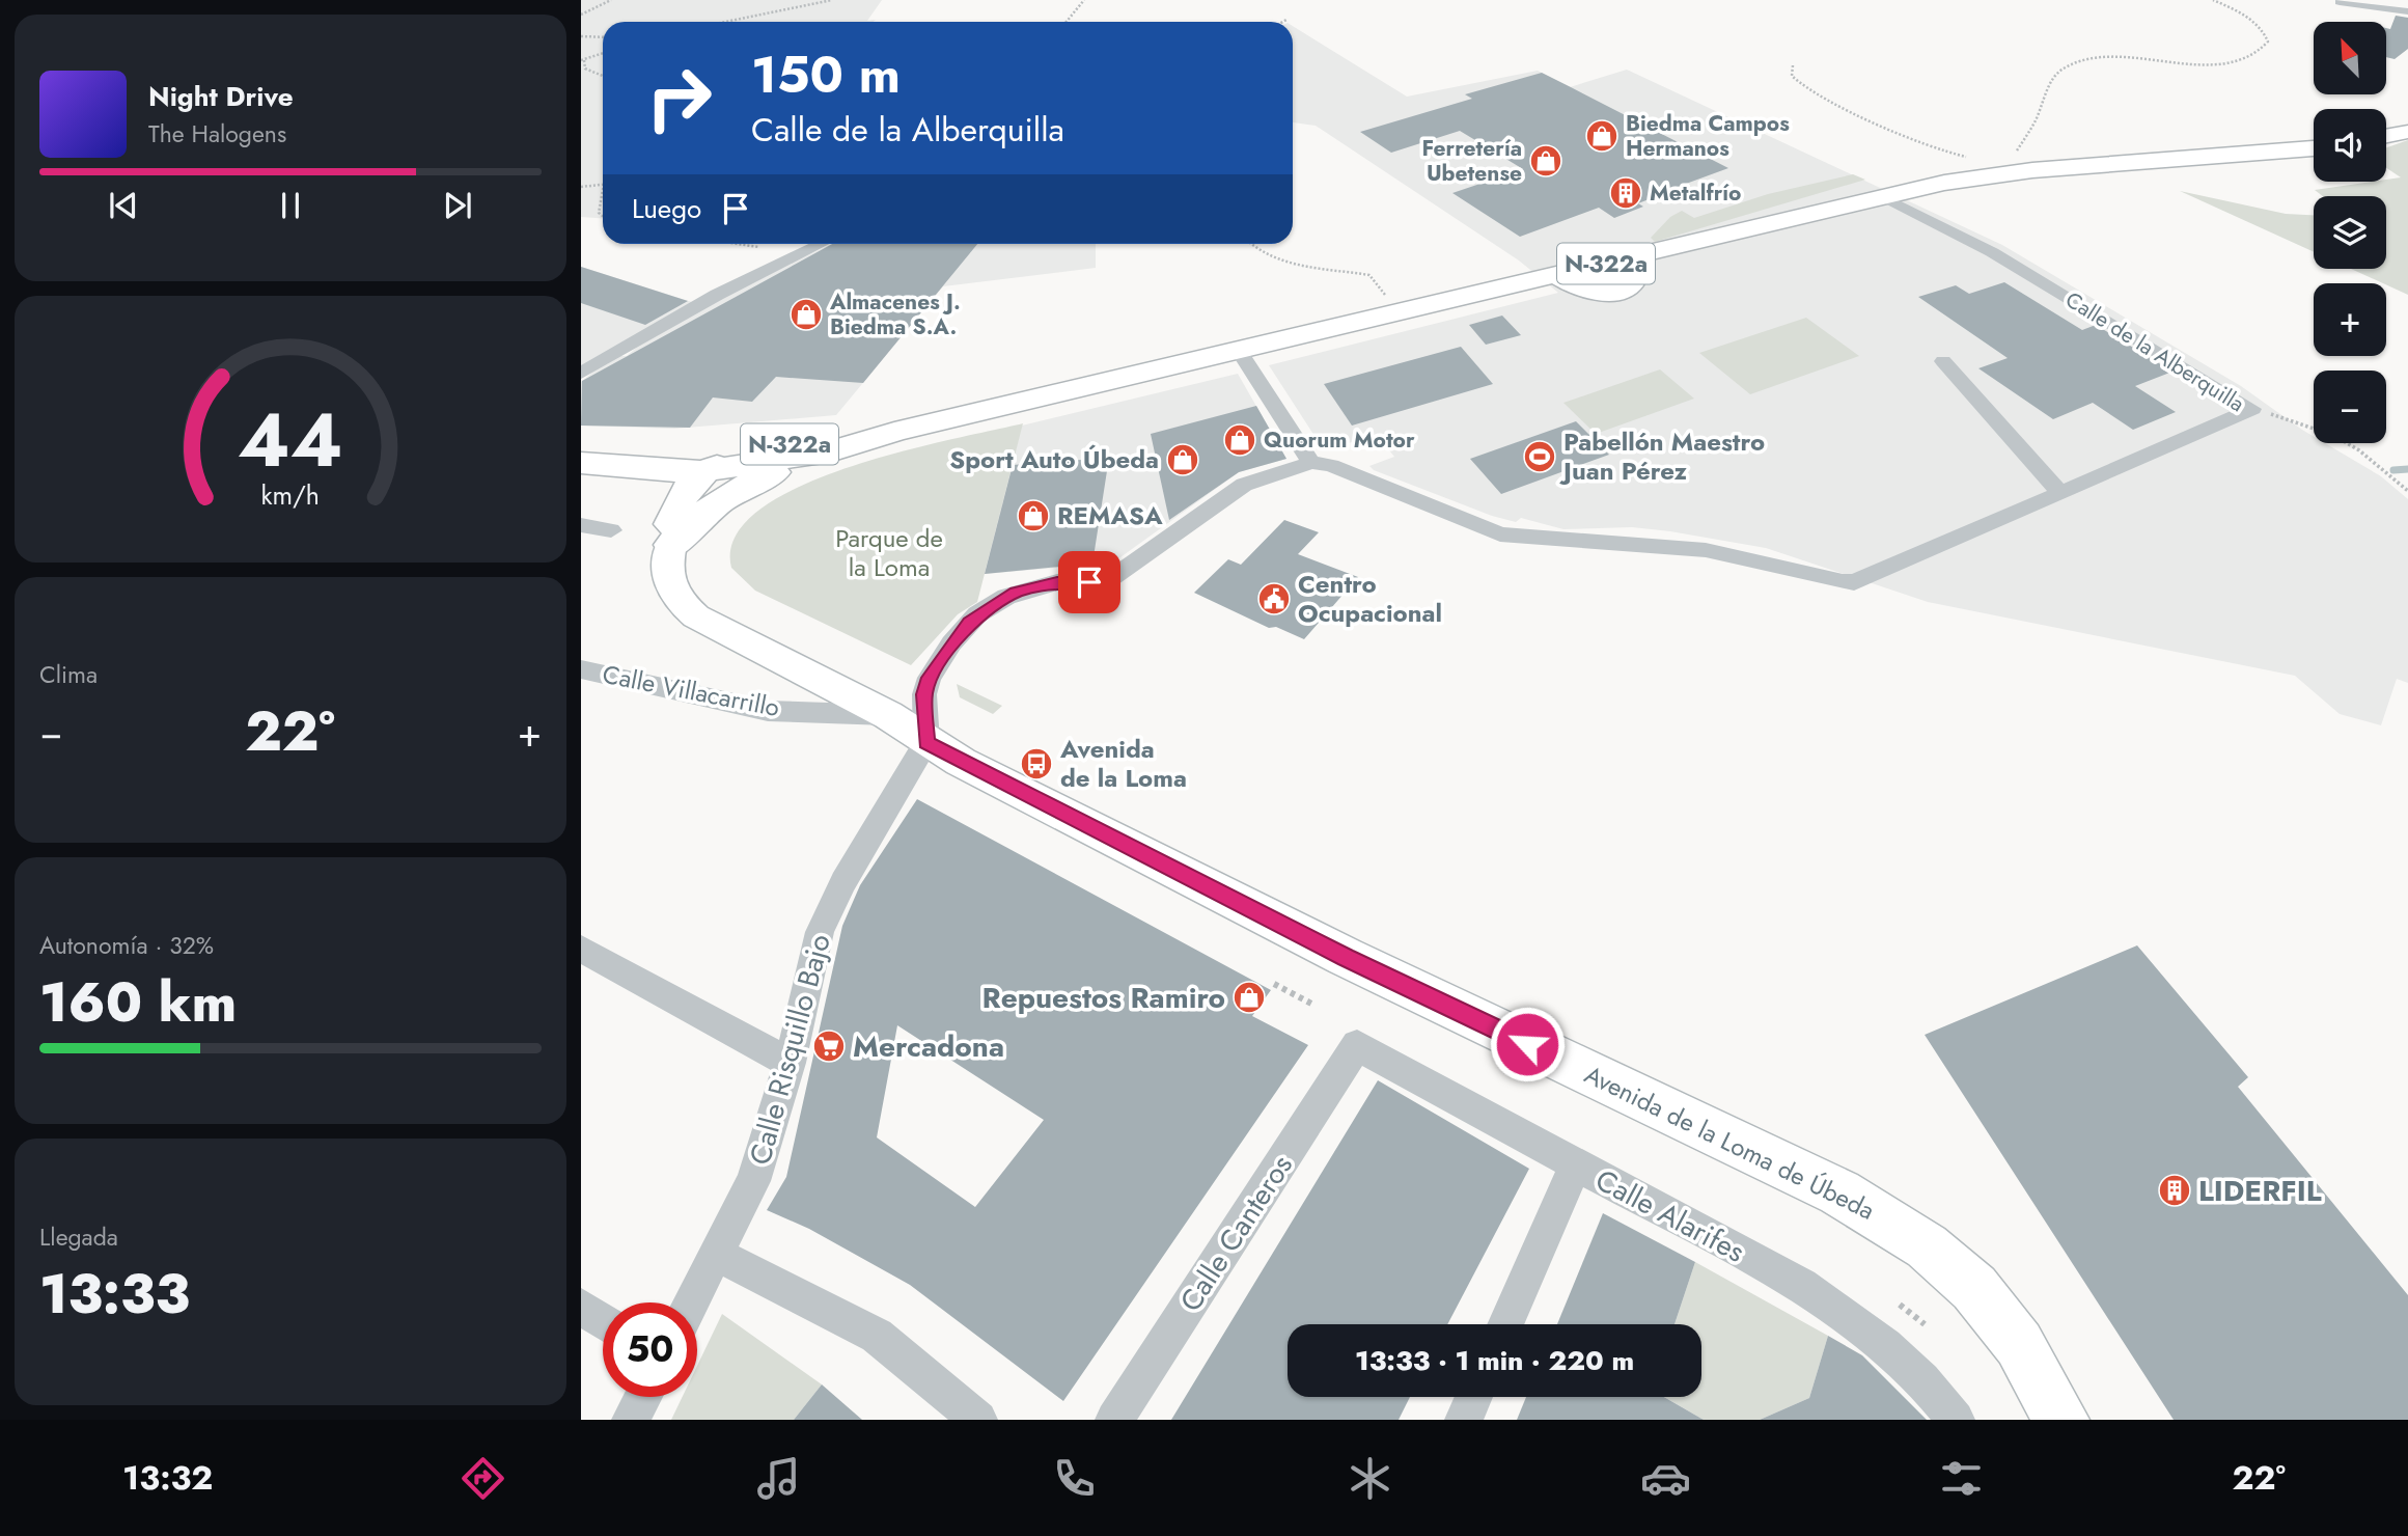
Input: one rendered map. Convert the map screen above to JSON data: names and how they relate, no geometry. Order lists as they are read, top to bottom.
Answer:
{
  "streets": {
    "main road": ["N-322a", "Avenida de la Loma de Úbeda"],
    "street": [
      "Calle de la Alberquilla",
      "Calle Villacarrillo",
      "Calle Risquillo Bajo",
      "Calle Alarifes",
      "Calle Canteros"
    ]
  },
  "crossings": [
    ["N-322a", "Calle de la Alberquilla"],
    ["Calle Villacarrillo", "Avenida de la Loma de Úbeda"],
    ["Calle Risquillo Bajo", "Avenida de la Loma de Úbeda"],
    ["Calle Alarifes", "Calle Canteros"]
  ],
  "parks": ["Parque de la Loma"],
  "places": {
    "shop": [
      "Biedma Campos Hermanos",
      "Ferretería Ubetense",
      "Almacenes J. Biedma S.A.",
      "Quorum Motor",
      "Sport Auto Úbeda",
      "REMASA",
      "Repuestos Ramiro"
    ],
    "building": ["Metalfrío", "LIDERFIL"],
    "sports": ["Pabellón Maestro Juan Pérez"],
    "public building": ["Centro Ocupacional"],
    "bus stop": ["Avenida de la Loma"],
    "supermarket": ["Mercadona"]
  },
  "north": "top left",
  "page": {
    "map_buttons": ["+", "−"],
    "turn": ["150 m", "Calle de la Alberquilla"],
    "song": ["Night Drive", "The Halogens"],
    "then": "Luego",
    "tile": [
      "Clima",
      ["Autonomía · 32%", "160 km"],
      ["Llegada", "13:33"]
    ],
    "heat": ["−", "22°", "+"],
    "limit": "50",
    "trip": "13:33 · 1 min · 220 m",
    "tabs": ["13:32", "22°"],
    "gauge": ["44", "km/h"]
  }
}
